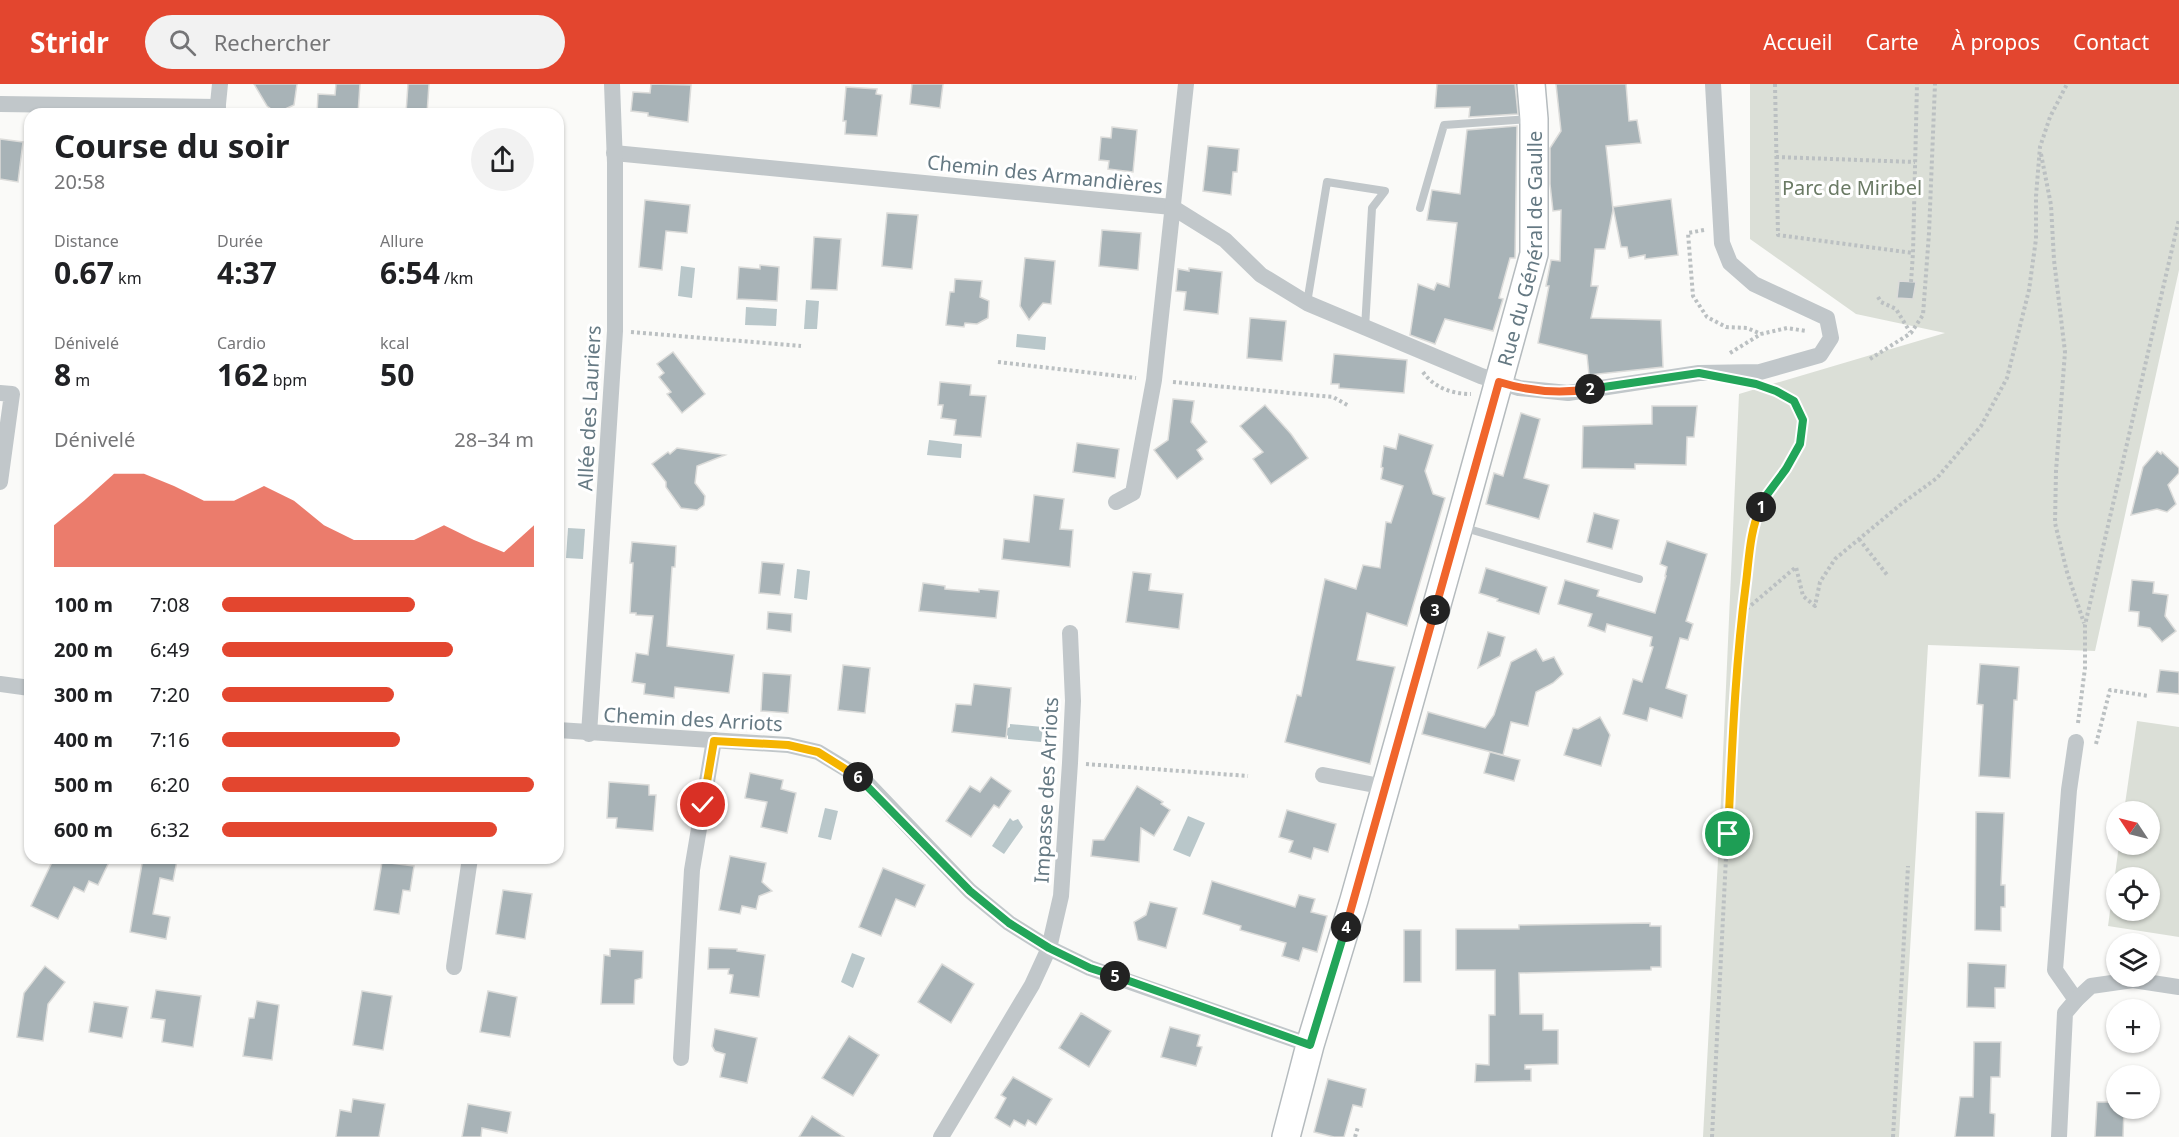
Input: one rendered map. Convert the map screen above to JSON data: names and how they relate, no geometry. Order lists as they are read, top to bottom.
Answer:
{
  "streets": {
    "main road": ["Rue du Général de Gaulle"],
    "street": [
      "Chemin des Armandières",
      "Allée des Lauriers",
      "Chemin des Arriots",
      "Impasse des Arriots"
    ]
  },
  "crossings": [
    ["Chemin des Armandières", "Rue du Général de Gaulle"],
    ["Chemin des Armandières", "Allée des Lauriers"],
    ["Rue du Général de Gaulle", "Chemin des Arriots"],
    ["Allée des Lauriers", "Chemin des Arriots"],
    ["Chemin des Arriots", "Impasse des Arriots"]
  ],
  "parks": ["Parc de Miribel"],
  "north": "top left",
  "page": {
    "header": "Stridr",
    "search": "Rechercher",
    "nav": [
      "Accueil",
      "Carte",
      "À propos",
      "Contact"
    ],
    "heading": ["Course du soir", "20:58"],
    "stats": [
      ["Distance", "0.67 km"],
      ["Durée", "4:37"],
      ["Allure", "6:54 /km"],
      ["Dénivelé", "8 m"],
      ["Cardio", "162 bpm"],
      ["kcal", "50"]
    ],
    "pins": [
      "2",
      "1",
      "3",
      "6",
      "4",
      "5"
    ],
    "chart": ["Dénivelé", "28–34 m"],
    "list": [
      {
        "name": "100 m",
        "note": "7:08"
      },
      {
        "name": "200 m",
        "note": "6:49"
      },
      {
        "name": "300 m",
        "note": "7:20"
      },
      {
        "name": "400 m",
        "note": "7:16"
      },
      {
        "name": "500 m",
        "note": "6:20"
      },
      {
        "name": "600 m",
        "note": "6:32"
      }
    ],
    "map_buttons": ["+", "−"]
  }
}
